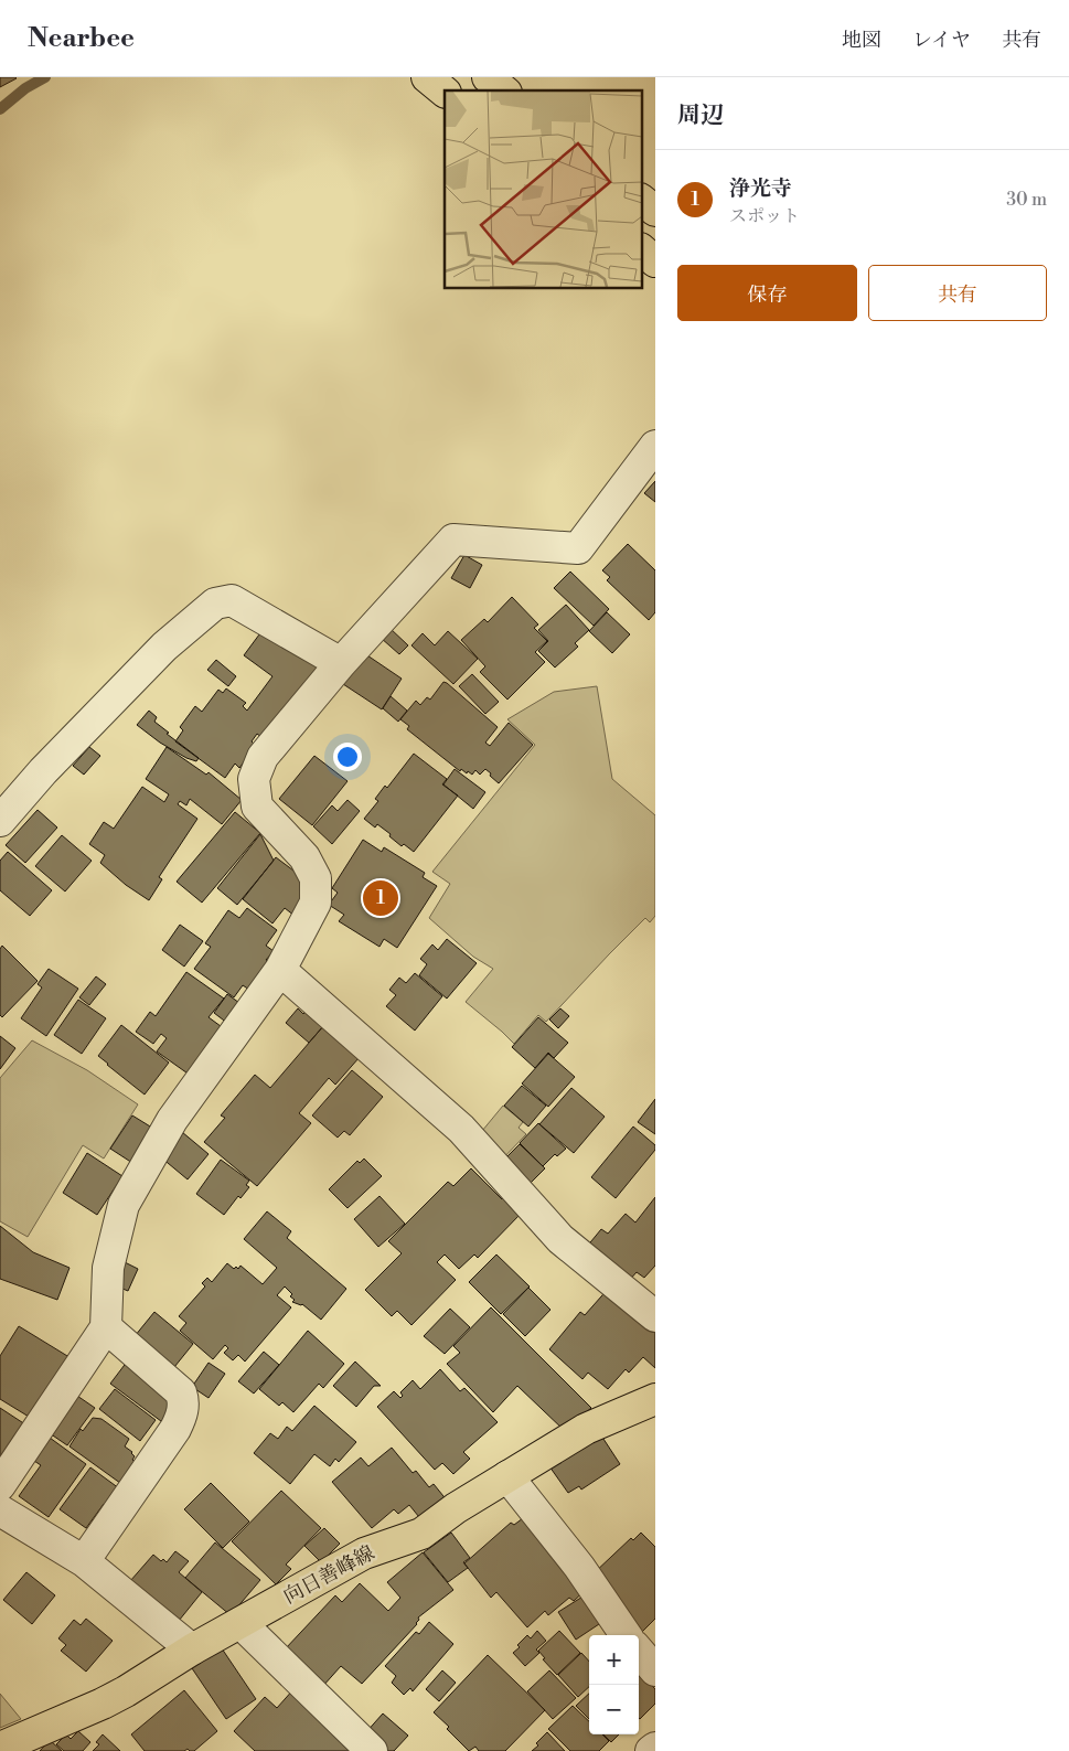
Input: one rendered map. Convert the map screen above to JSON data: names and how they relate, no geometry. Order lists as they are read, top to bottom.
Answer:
{
  "streets": {
    "main road": ["向日善峰線"]
  },
  "page": {
    "header": "Nearbee",
    "nav": ["地図", "レイヤ", "共有"],
    "heading": "周辺",
    "list": [
      {
        "mark": "1",
        "name": "浄光寺",
        "note": "スポット",
        "value": "30 m"
      }
    ],
    "buttons": ["保存", "共有"],
    "pins": "1",
    "map_buttons": ["+", "−"]
  }
}
